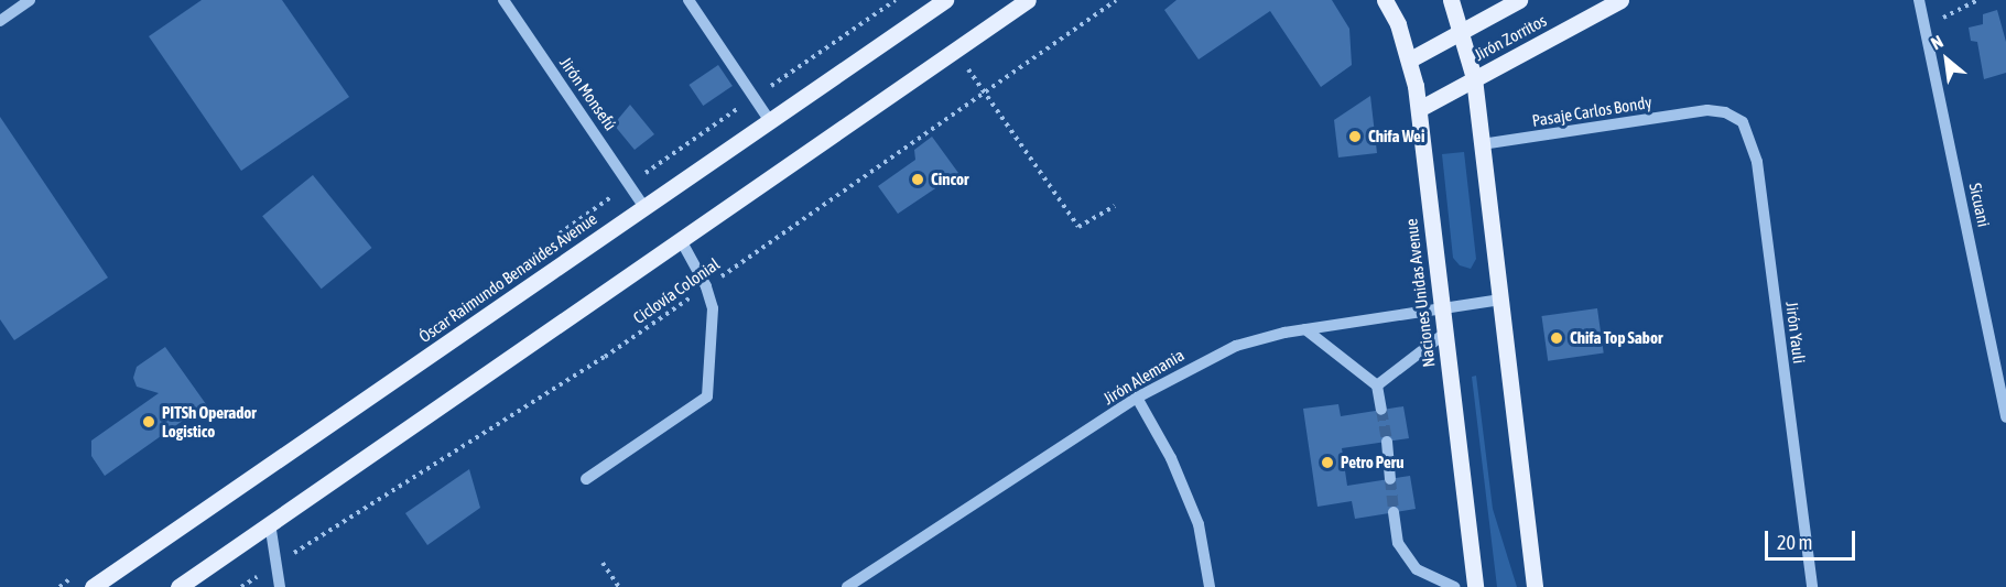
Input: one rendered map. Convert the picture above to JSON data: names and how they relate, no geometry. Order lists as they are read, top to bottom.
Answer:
{
  "streets": {
    "main road": ["Jirón Zorritos", "Óscar Raimundo Benavides Avenue", "Naciones Unidas Avenue"],
    "street": [
      "Jirón Monsefú",
      "Pasaje Carlos Bondy",
      "Sicuani",
      "Jirón Yauli",
      "Jirón Alemania"
    ],
    "path": ["Ciclovía Colonial"]
  },
  "crossings": [
    ["Jirón Zorritos", "Naciones Unidas Avenue"],
    ["Jirón Monsefú", "Óscar Raimundo Benavides Avenue"],
    ["Pasaje Carlos Bondy", "Jirón Yauli"],
    ["Naciones Unidas Avenue", "Jirón Alemania"]
  ],
  "places": [
    "Chifa Wei",
    "Cincor",
    "Chifa Top Sabor",
    "PITSh Operador Logistico",
    "Petro Peru"
  ],
  "scale_bar": "20 m",
  "north": "top left"
}
